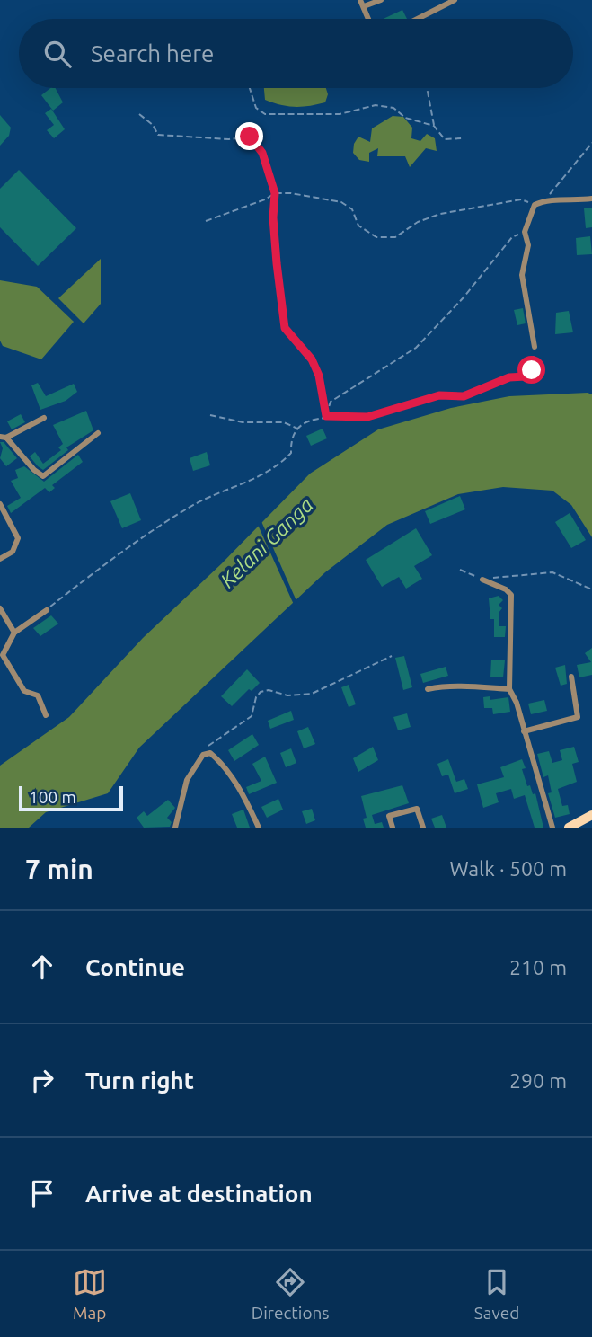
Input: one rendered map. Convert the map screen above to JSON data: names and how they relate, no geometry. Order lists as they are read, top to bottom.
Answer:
{
  "water": ["Kelani Ganga"],
  "scale_bar": "100 m",
  "page": {
    "search": "Search here",
    "scale": "100 m",
    "heading": ["7 min", "Walk · 500 m"],
    "list": [
      ["Continue", "210 m"],
      ["Turn right", "290 m"],
      "Arrive at destination"
    ],
    "nav": ["Map", "Directions", "Saved"]
  }
}
